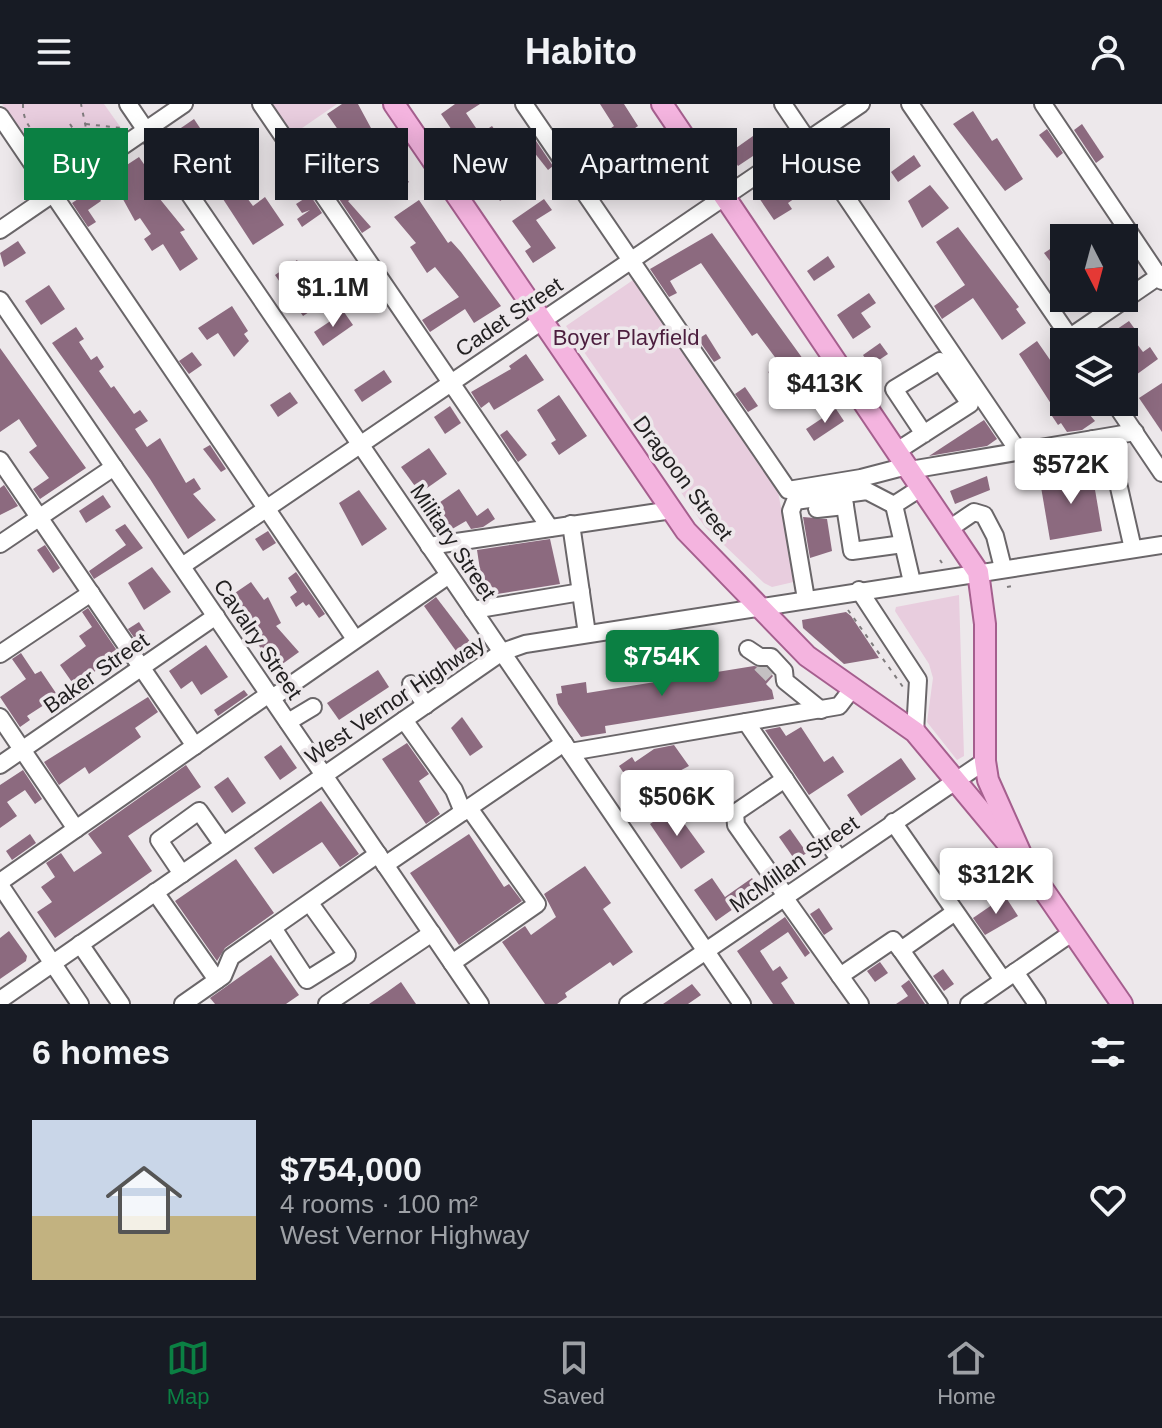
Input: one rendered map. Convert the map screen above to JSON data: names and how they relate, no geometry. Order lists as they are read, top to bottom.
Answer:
{
  "streets": {
    "main road": ["Dragoon Street"],
    "street": [
      "Cadet Street",
      "Military Street",
      "Cavalry Street",
      "Baker Street",
      "West Vernor Highway",
      "McMillan Street"
    ]
  },
  "crossings": [
    ["Cadet Street", "Dragoon Street"],
    ["Cadet Street", "Military Street"],
    ["Cadet Street", "Cavalry Street"],
    ["Dragoon Street", "West Vernor Highway"],
    ["Dragoon Street", "McMillan Street"],
    ["Military Street", "West Vernor Highway"],
    ["Military Street", "McMillan Street"],
    ["Cavalry Street", "Baker Street"],
    ["Cavalry Street", "West Vernor Highway"]
  ],
  "parks": ["Boyer Playfield"],
  "north": "bottom",
  "page": {
    "header": "Habito",
    "chip": [
      "Buy",
      "Rent",
      "Filters",
      "New",
      "Apartment",
      "House"
    ],
    "price": [
      "$1.1M",
      "$413K",
      "$572K",
      "$754K",
      "$506K",
      "$312K"
    ],
    "heading": "6 homes",
    "list": [
      {
        "name": "$754,000",
        "note": "4 rooms · 100 m² · West Vernor Highway"
      }
    ],
    "tabs": ["Map", "Saved", "Home"]
  }
}
